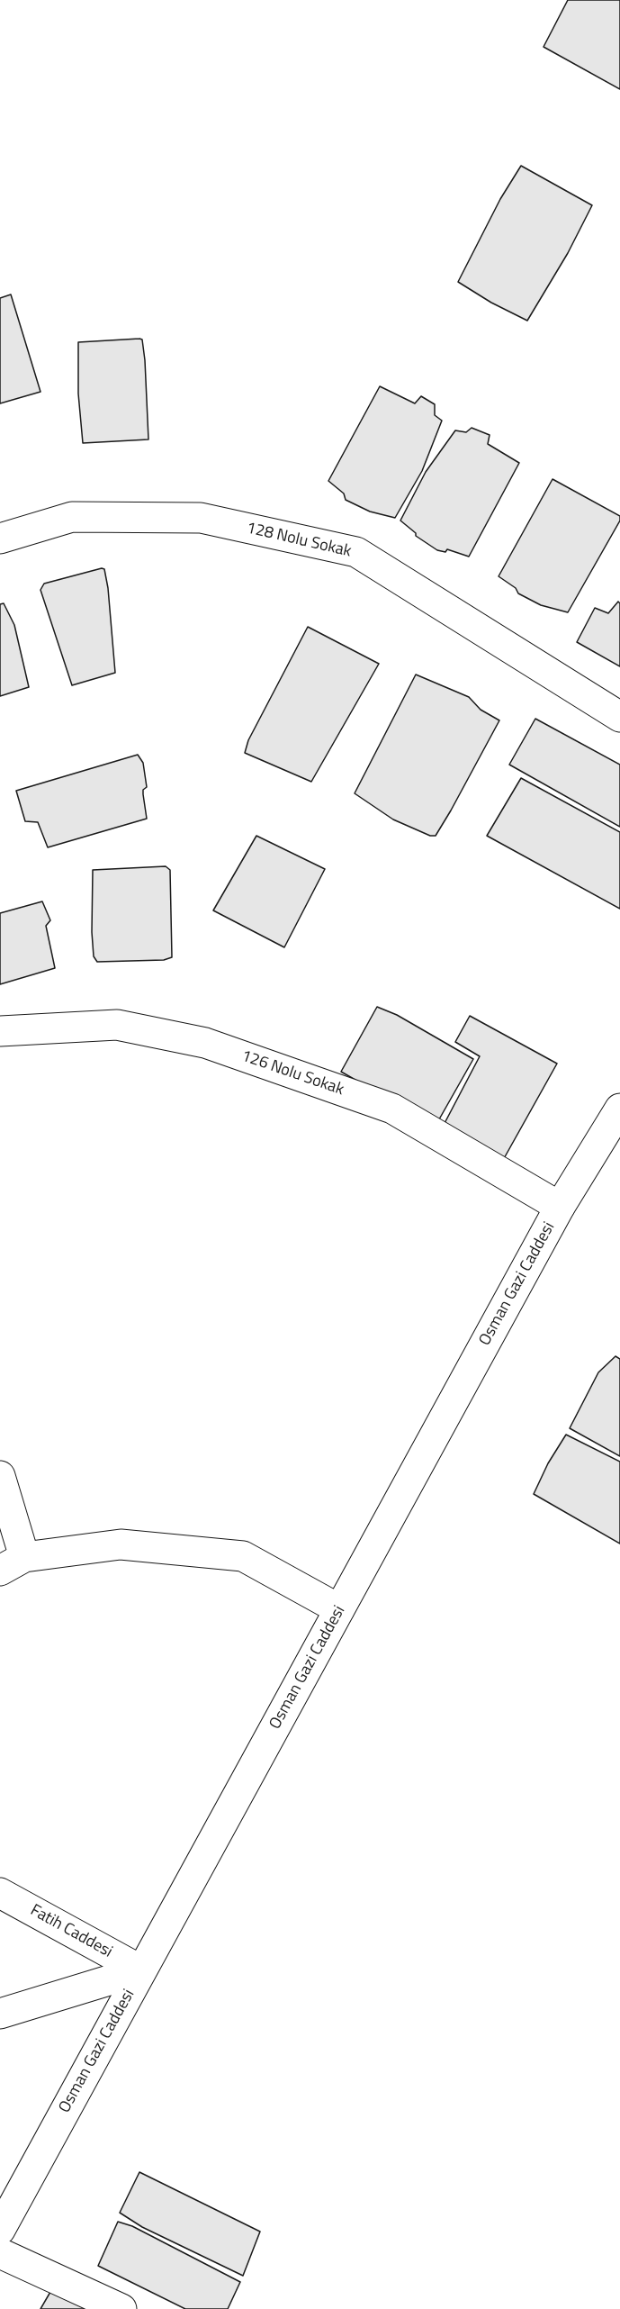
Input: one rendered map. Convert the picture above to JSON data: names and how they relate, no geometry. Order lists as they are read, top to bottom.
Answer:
{
  "streets": {
    "street": [
      "128 Nolu Sokak",
      "126 Nolu Sokak",
      "Osman Gazi Caddesi",
      "Fatih Caddesi"
    ]
  },
  "crossings": [
    ["126 Nolu Sokak", "Osman Gazi Caddesi"],
    ["Osman Gazi Caddesi", "Fatih Caddesi"]
  ]
}
